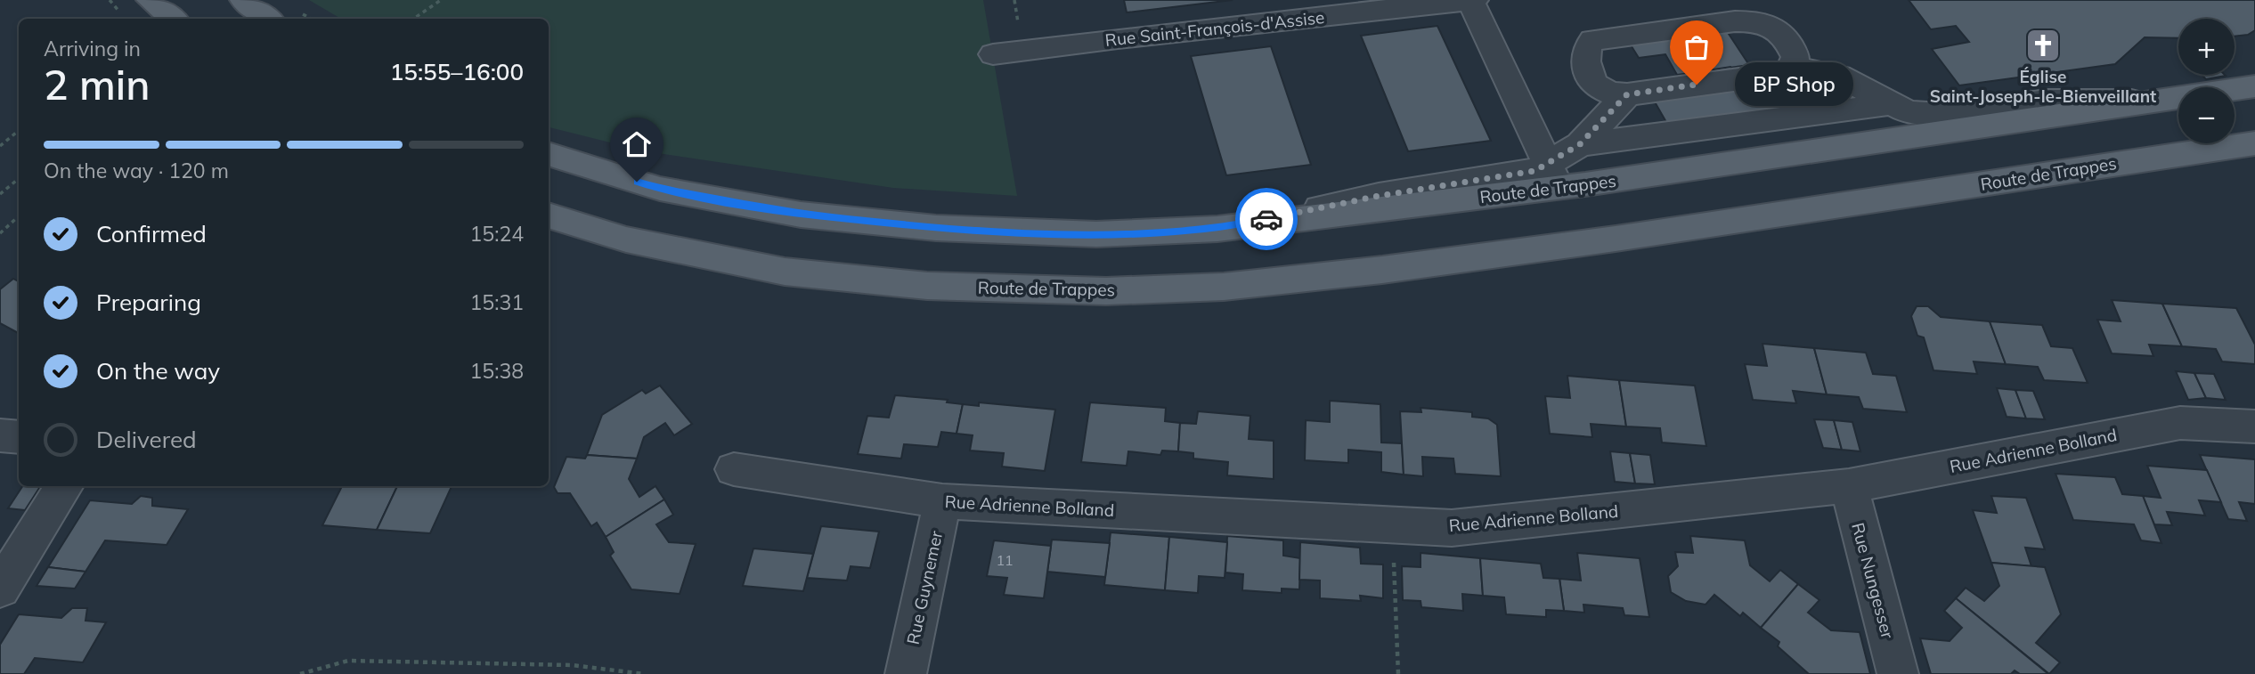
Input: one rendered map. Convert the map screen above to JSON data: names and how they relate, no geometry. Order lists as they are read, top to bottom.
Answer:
{
  "streets": {
    "main road": ["Route de Trappes"],
    "street": [
      "Rue Saint-François-d'Assise",
      "Rue Adrienne Bolland",
      "Rue Nungesser",
      "Rue Guynemer"
    ]
  },
  "crossings": [
    ["Rue Adrienne Bolland", "Rue Nungesser"],
    ["Rue Adrienne Bolland", "Rue Guynemer"]
  ],
  "places": {
    "church": ["Église Saint-Joseph-le-Bienveillant"],
    "other": ["BP Shop"]
  },
  "house_numbers": ["11"],
  "page": {
    "map_buttons": ["+", "−"],
    "heading": ["2 min", "Arriving in", "15:55–16:00"],
    "bubble": "BP Shop",
    "bar": "On the way · 120 m",
    "list": [
      ["Confirmed", "15:24"],
      ["Preparing", "15:31"],
      ["On the way", "15:38"],
      "Delivered"
    ]
  }
}
